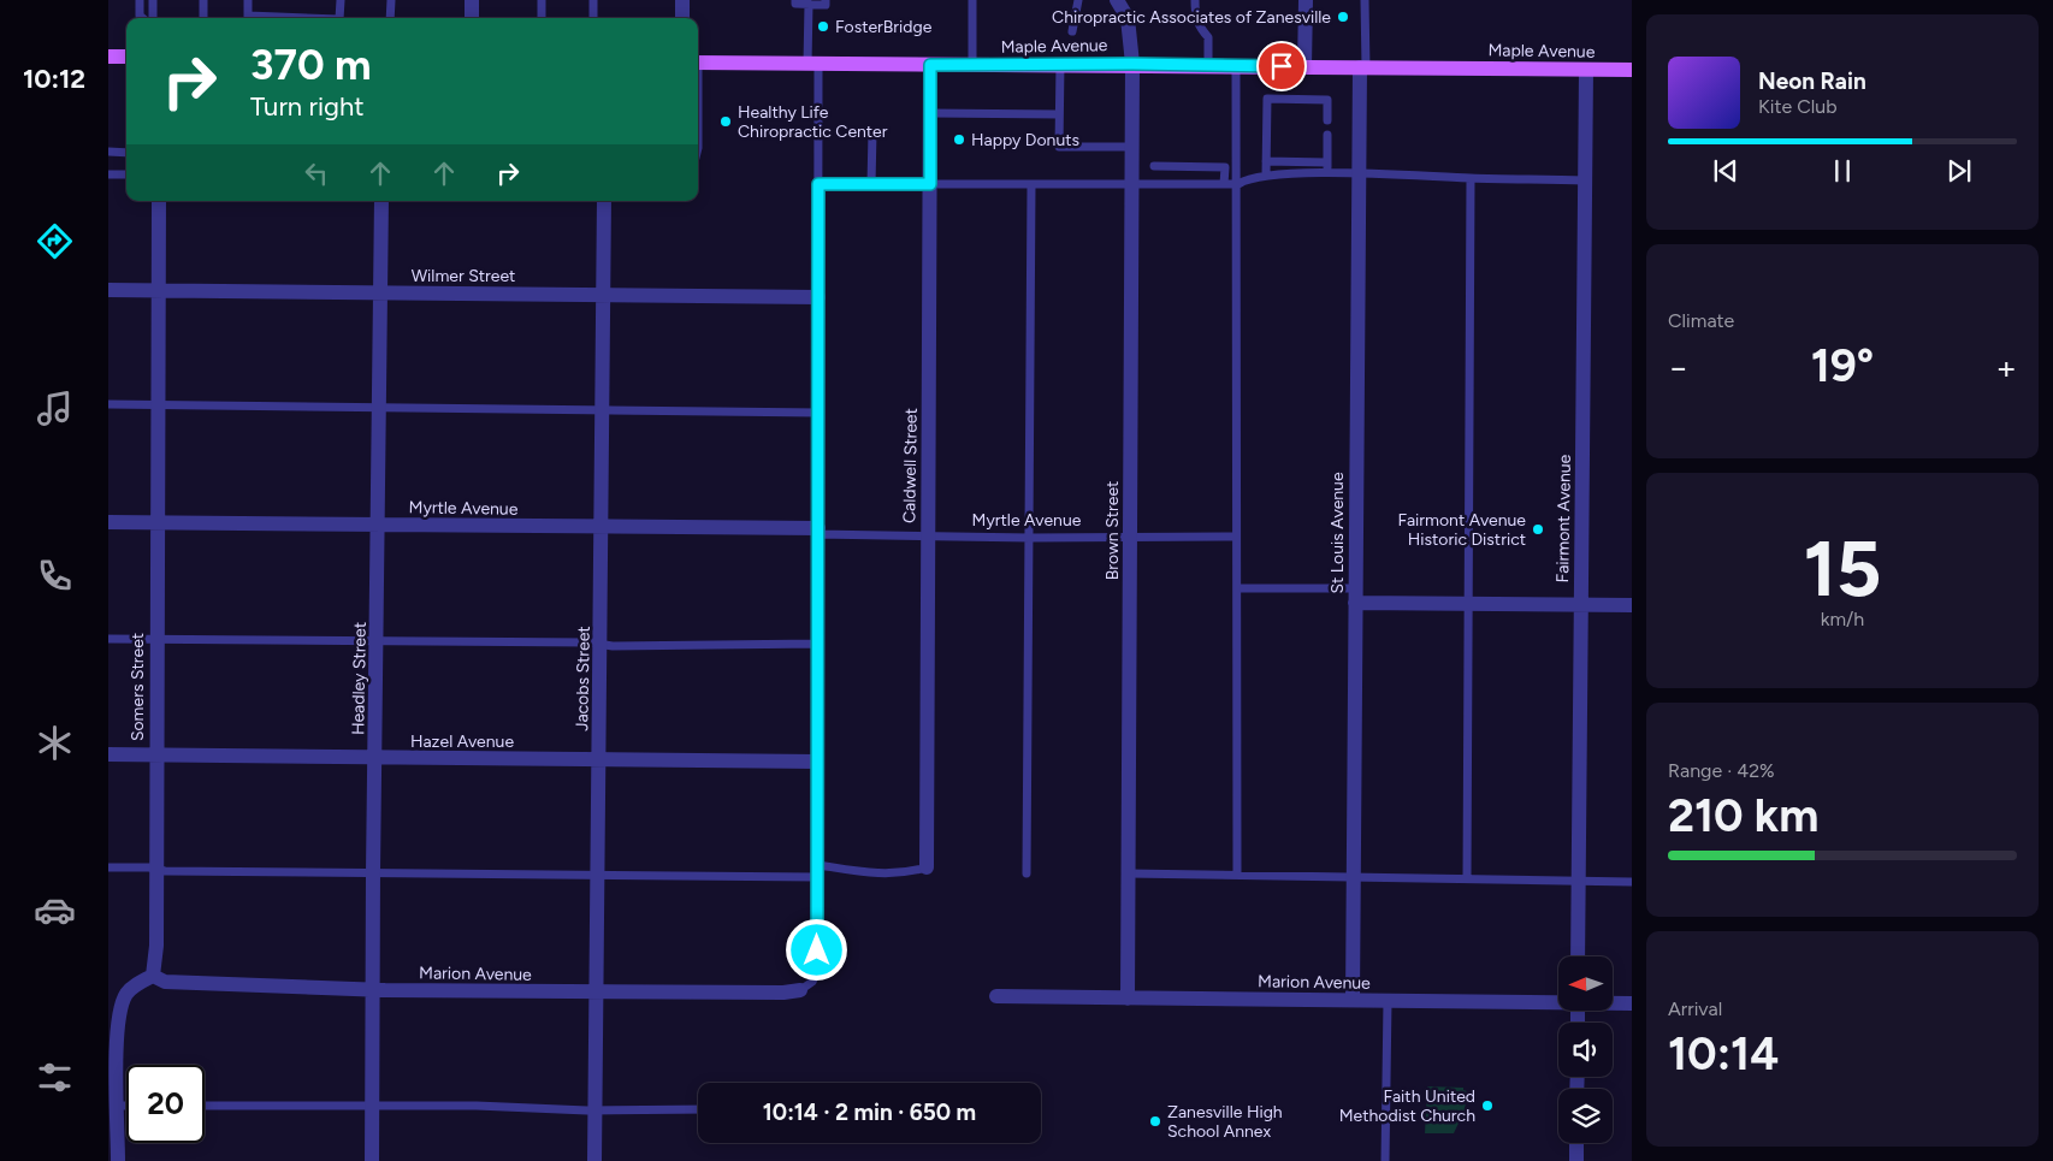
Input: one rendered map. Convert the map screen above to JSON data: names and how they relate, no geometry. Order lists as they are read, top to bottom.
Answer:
{
  "streets": {
    "main road": ["Maple Avenue"],
    "street": [
      "Wilmer Street",
      "Caldwell Street",
      "Myrtle Avenue",
      "Fairmont Avenue",
      "Brown Street",
      "St Louis Avenue",
      "Headley Street",
      "Jacobs Street",
      "Somers Street",
      "Hazel Avenue",
      "Marion Avenue"
    ]
  },
  "crossings": [
    ["Maple Avenue", "Caldwell Street"],
    ["Maple Avenue", "Fairmont Avenue"],
    ["Maple Avenue", "Brown Street"],
    ["Maple Avenue", "St Louis Avenue"],
    ["Wilmer Street", "Headley Street"],
    ["Wilmer Street", "Jacobs Street"],
    ["Wilmer Street", "Somers Street"],
    ["Caldwell Street", "Myrtle Avenue"],
    ["Myrtle Avenue", "Brown Street"],
    ["Myrtle Avenue", "Headley Street"],
    ["Myrtle Avenue", "Jacobs Street"],
    ["Myrtle Avenue", "Somers Street"],
    ["Brown Street", "Marion Avenue"],
    ["St Louis Avenue", "Marion Avenue"],
    ["Headley Street", "Hazel Avenue"],
    ["Headley Street", "Marion Avenue"],
    ["Jacobs Street", "Hazel Avenue"],
    ["Jacobs Street", "Marion Avenue"],
    ["Somers Street", "Hazel Avenue"],
    ["Somers Street", "Marion Avenue"]
  ],
  "places": [
    "Chiropractic Associates of Zanesville",
    "FosterBridge",
    "Healthy Life Chiropractic Center",
    "Happy Donuts",
    "Fairmont Avenue Historic District",
    "Faith United Methodist Church",
    "Zanesville High School Annex"
  ],
  "north": "left",
  "page": {
    "tabs": "10:12",
    "turn": ["370 m", "Turn right"],
    "song": ["Neon Rain", "Kite Club"],
    "tile": [
      "Climate",
      ["15", "km/h"],
      ["Range · 42%", "210 km"],
      ["Arrival", "10:14"]
    ],
    "heat": ["−", "19°", "+"],
    "limit": "20",
    "trip": "10:14 · 2 min · 650 m"
  }
}
